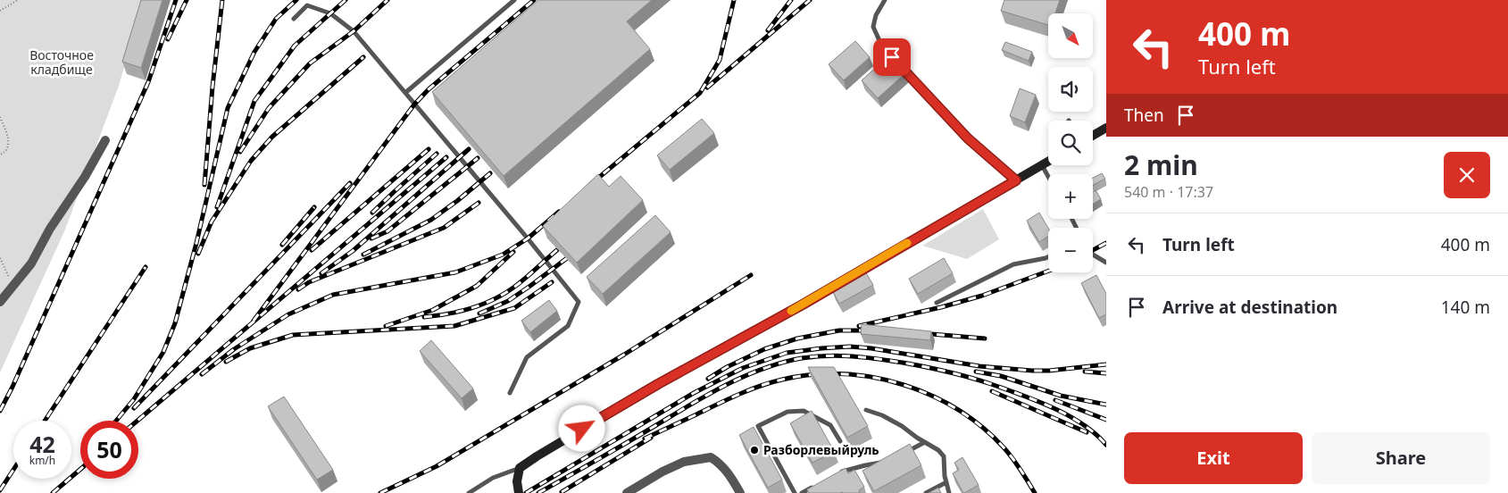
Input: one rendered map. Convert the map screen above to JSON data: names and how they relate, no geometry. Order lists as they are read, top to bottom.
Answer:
{
  "parks": ["Восточное кладбище"],
  "places": ["Разборлевыйруль"],
  "north": "bottom right",
  "page": {
    "turn": ["400 m", "Turn left"],
    "map_buttons": ["+", "−"],
    "then": "Then",
    "heading": ["2 min", "540 m · 17:37"],
    "list": [
      {
        "name": "Turn left",
        "value": "400 m"
      },
      {
        "name": "Arrive at destination",
        "value": "140 m"
      }
    ],
    "speed": "42 km/h",
    "limit": "50",
    "buttons": ["Exit", "Share"]
  }
}
